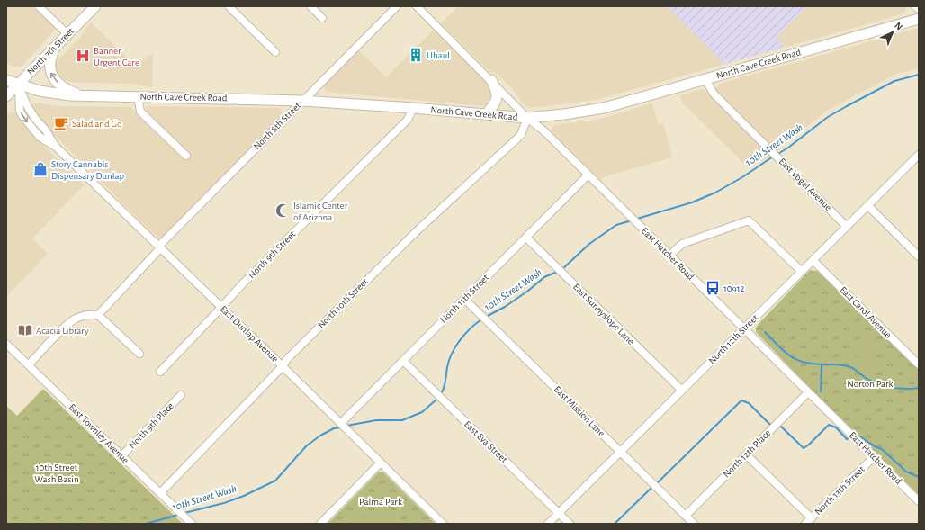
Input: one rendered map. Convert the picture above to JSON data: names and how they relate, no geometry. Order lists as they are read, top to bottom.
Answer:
{
  "streets": {
    "main road": ["North 7th Street", "North Cave Creek Road"],
    "street": [
      "North 8th Street",
      "East Vogel Avenue",
      "East Hatcher Road",
      "North 9th Street",
      "North 11th Street",
      "North 10th Street",
      "East Carol Avenue",
      "East Sunnyslope Lane",
      "East Dunlap Avenue",
      "North 12th Street",
      "East Mission Lane",
      "North 9th Place",
      "East Townley Avenue",
      "East Eva Street",
      "North 12th Place",
      "North 13th Street"
    ]
  },
  "crossings": [
    ["North 7th Street", "North Cave Creek Road"],
    ["North 7th Street", "East Dunlap Avenue"],
    ["North Cave Creek Road", "North 8th Street"],
    ["North Cave Creek Road", "East Vogel Avenue"],
    ["North Cave Creek Road", "East Hatcher Road"],
    ["North Cave Creek Road", "North 9th Street"],
    ["North Cave Creek Road", "North 10th Street"],
    ["North Cave Creek Road", "East Dunlap Avenue"],
    ["North 8th Street", "East Dunlap Avenue"],
    ["East Vogel Avenue", "North 12th Street"],
    ["East Hatcher Road", "North 11th Street"],
    ["East Hatcher Road", "North 10th Street"],
    ["East Hatcher Road", "North 12th Street"],
    ["East Hatcher Road", "North 12th Place"],
    ["East Hatcher Road", "North 13th Street"],
    ["North 9th Street", "East Dunlap Avenue"],
    ["North 11th Street", "East Sunnyslope Lane"],
    ["North 11th Street", "East Dunlap Avenue"],
    ["North 11th Street", "East Mission Lane"],
    ["North 11th Street", "East Eva Street"],
    ["North 10th Street", "East Dunlap Avenue"],
    ["North 10th Street", "East Townley Avenue"],
    ["East Carol Avenue", "North 12th Street"],
    ["East Sunnyslope Lane", "North 12th Street"],
    ["North 12th Street", "East Mission Lane"],
    ["North 12th Street", "East Eva Street"],
    ["East Mission Lane", "North 12th Place"],
    ["North 9th Place", "East Townley Avenue"]
  ],
  "water": ["10th Street Wash"],
  "parks": ["Norton Park", "10th Street Wash Basin", "Palma Park"],
  "places": {
    "building": ["Uhaul"],
    "hospital": ["Banner Urgent Care"],
    "cafe": ["Salad and Go"],
    "shop": ["Story Cannabis Dispensary Dunlap"],
    "mosque": ["Islamic Center of Arizona"],
    "bus stop": ["10912"],
    "library": ["Acacia Library"]
  },
  "north": "top right"
}
